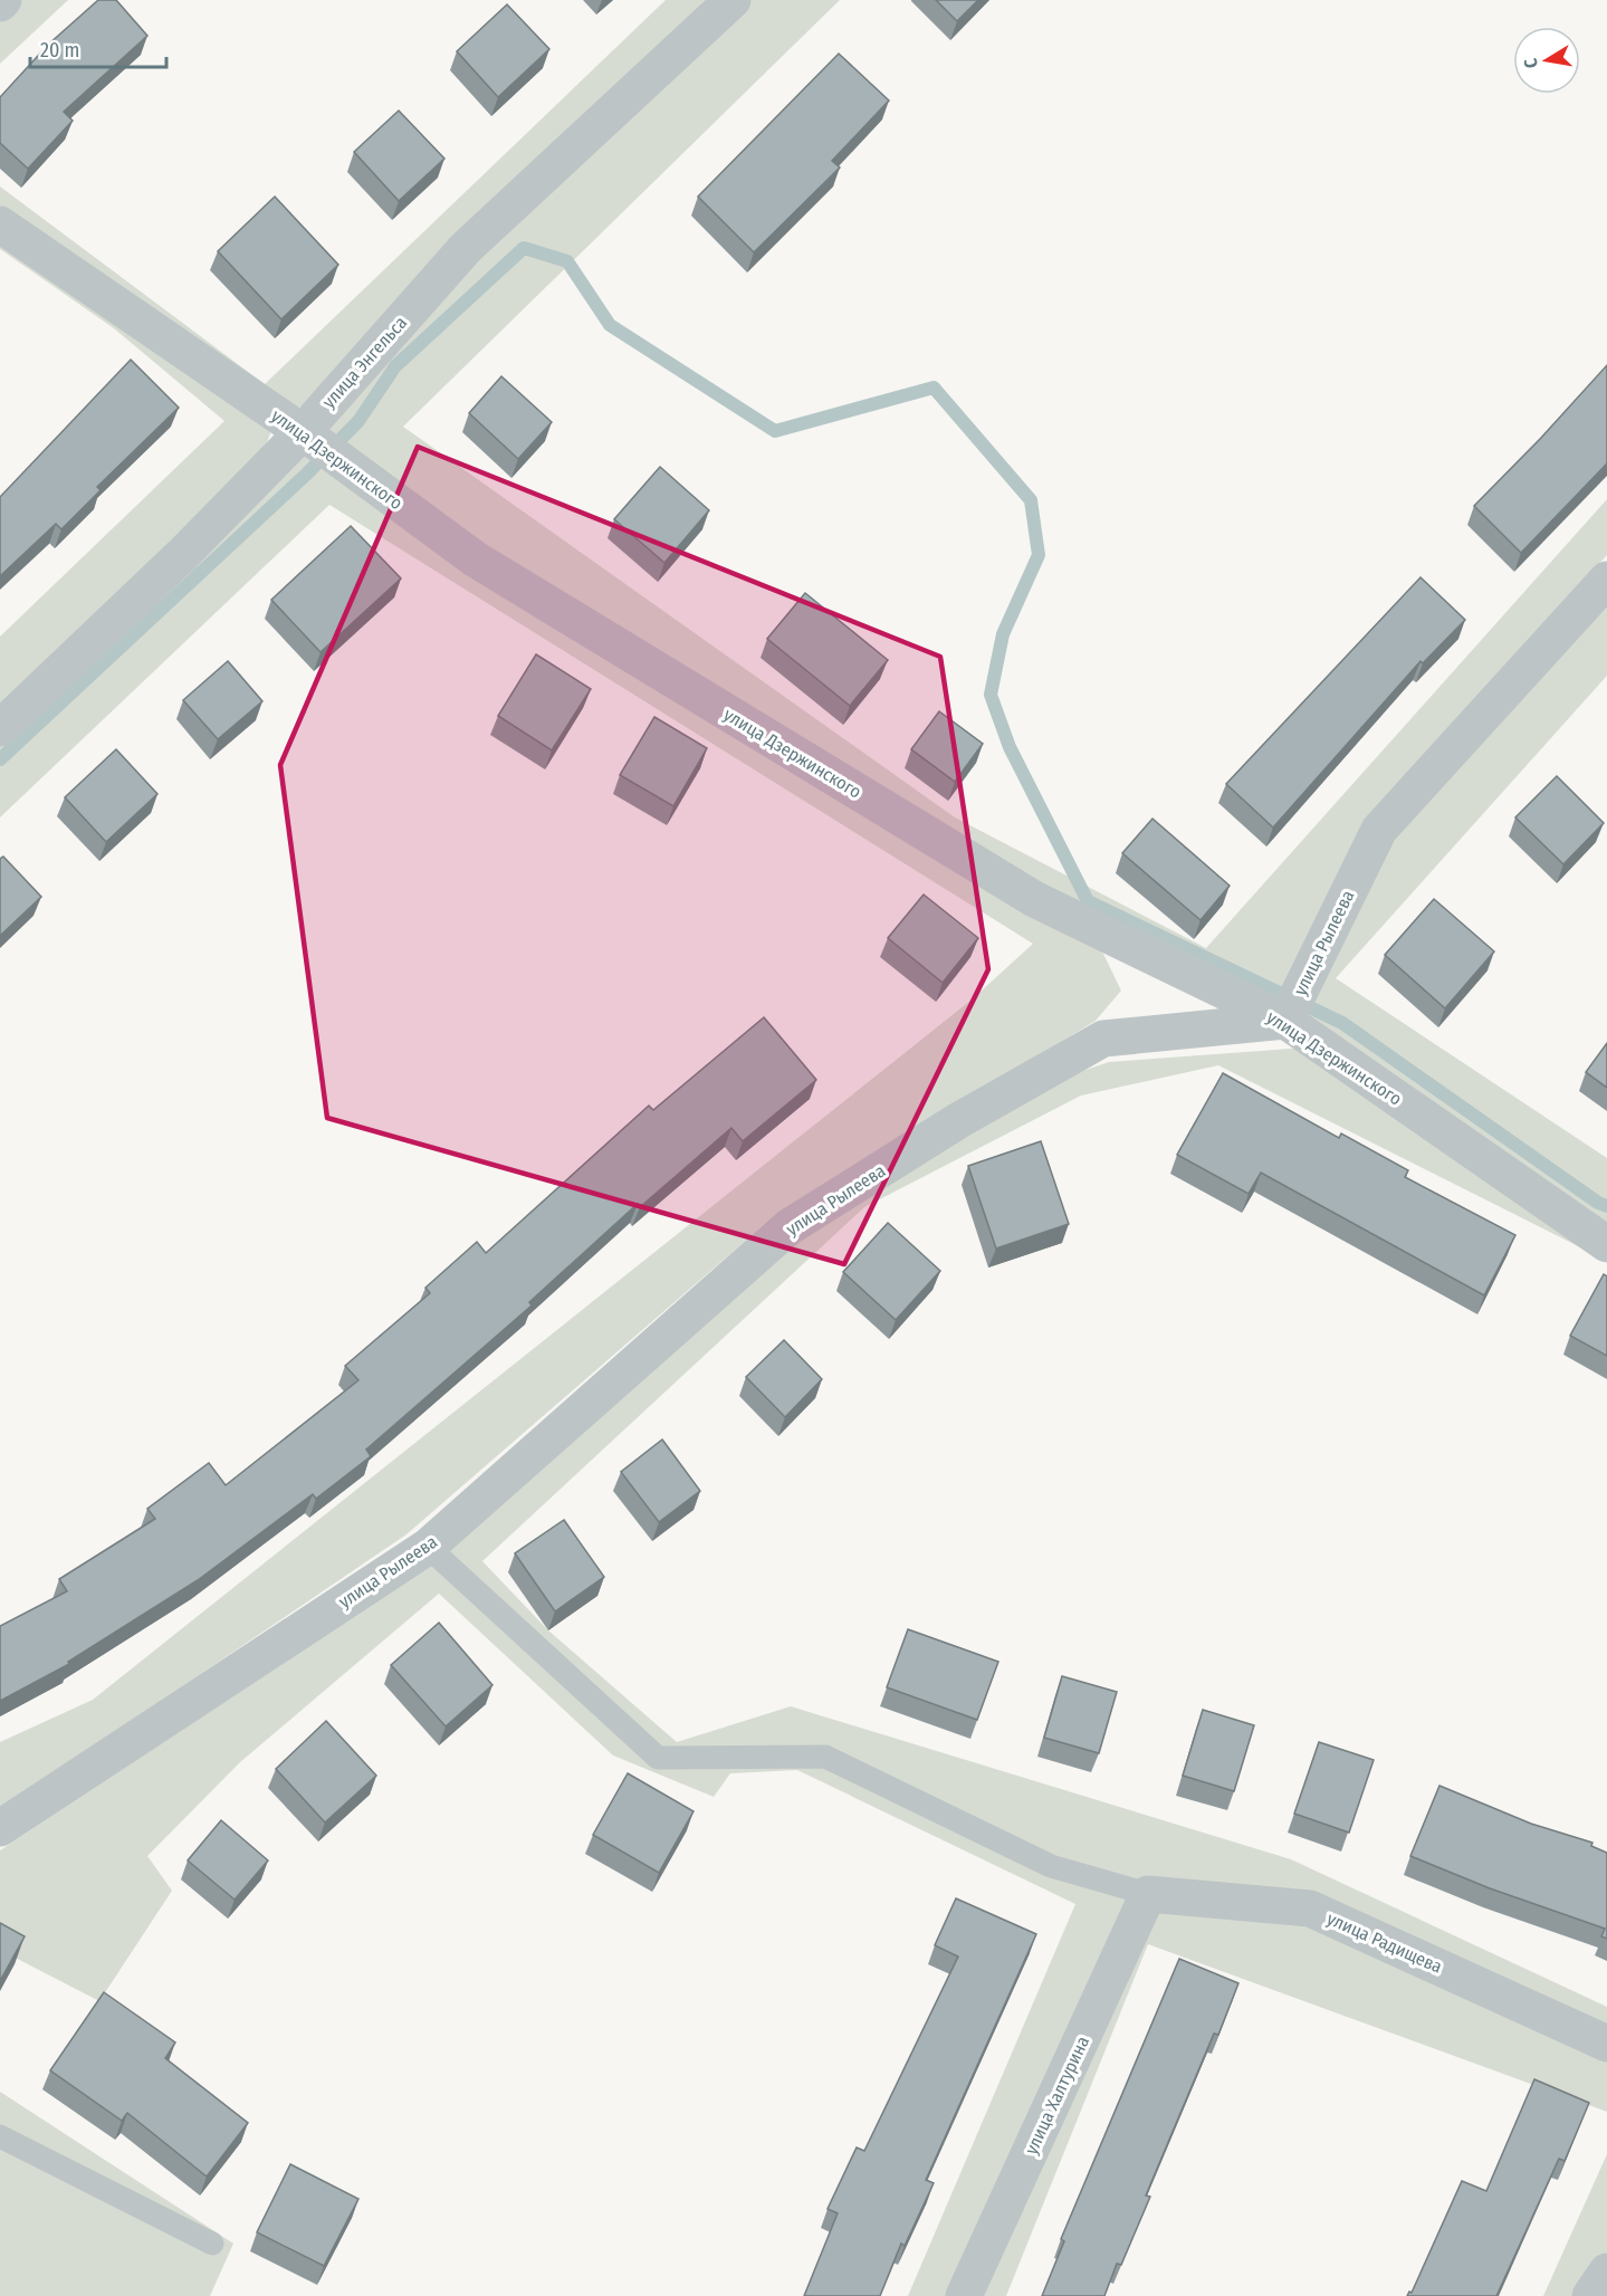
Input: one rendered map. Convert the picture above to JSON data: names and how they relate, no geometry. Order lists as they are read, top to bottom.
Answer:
{
  "streets": {
    "street": [
      "улица Энгельса",
      "улица Дзержинского",
      "улица Рылеева",
      "улица Радищева",
      "улица Халтурина"
    ]
  },
  "crossings": [
    ["улица Энгельса", "улица Дзержинского"],
    ["улица Дзержинского", "улица Рылеева"],
    ["улица Радищева", "улица Халтурина"]
  ],
  "scale_bar": "20 m",
  "north": "left"
}
